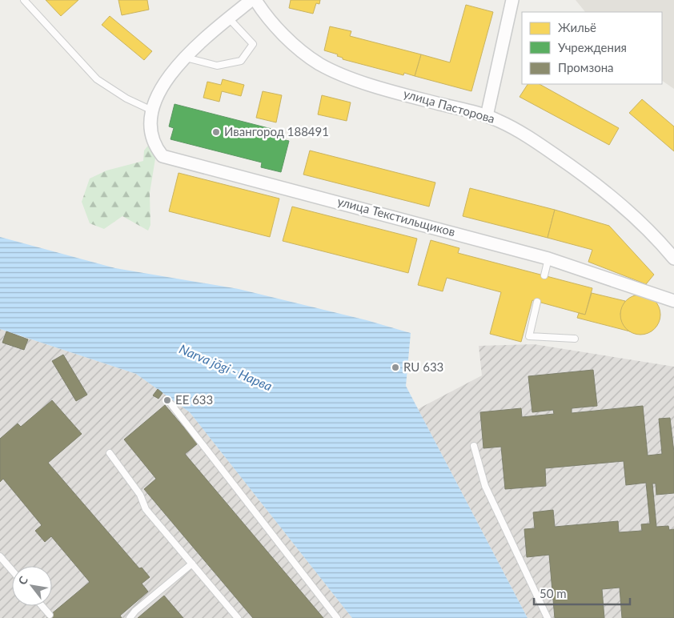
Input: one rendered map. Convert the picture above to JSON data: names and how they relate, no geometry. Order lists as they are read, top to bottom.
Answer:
{
  "streets": {
    "street": ["улица Пасторова", "улица Текстильщиков"]
  },
  "water": ["Narva jõgi - Нарва"],
  "places": ["Ивангород 188491", "RU 633", "EE 633"],
  "legend": ["Жильё", "Учреждения", "Промзона"],
  "scale_bar": "50 m",
  "north": "top left"
}
